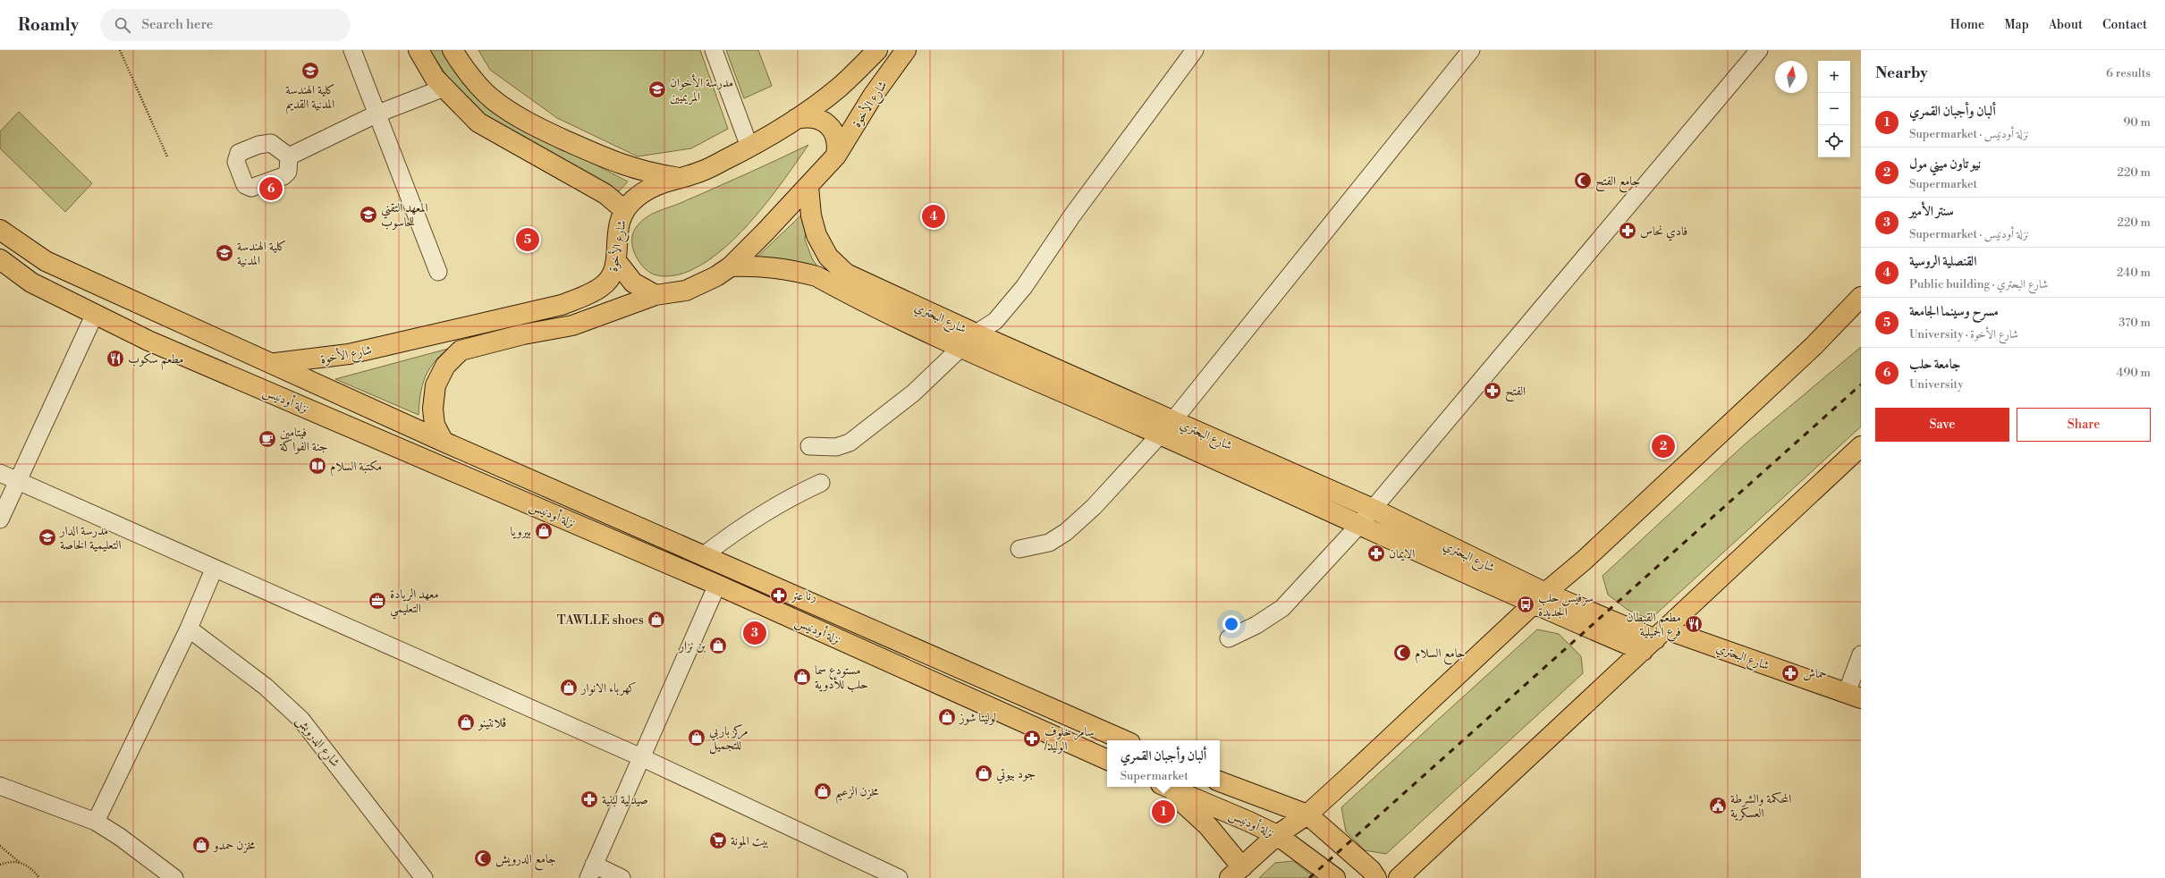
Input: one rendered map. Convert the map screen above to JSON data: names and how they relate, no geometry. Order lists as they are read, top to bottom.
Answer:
{
  "streets": {
    "main road": ["شارع الأخوة", "شارع البحتري", "نزلة أودنيس"],
    "street": ["شارع الدرويش"]
  },
  "crossings": [
    ["شارع الأخوة", "شارع البحتري"]
  ],
  "places": {
    "school or university": [
      "كلية الهندسة المدنية القديم",
      "مدرسة الأخوان المريميين",
      "المعهد التقني للحاسوب",
      "كلية الهندسة المدنية",
      "مدرسة الدار التعليمية الخاصة"
    ],
    "mosque": ["جامع الفتح", "جامع السلام", "جامع الدرويش"],
    "pharmacy": [
      "فادي نحاس",
      "الفتح",
      "الايمان",
      "رنا عتر",
      "حماش",
      "سامر خلوف /الوليد",
      "صيدلية لبنية"
    ],
    "restaurant": ["مطعم سكوب", "مطعم القبطان فرع الجميلية"],
    "cafe": ["فيتامين جنة الفواكة"],
    "library": ["مكتبة السلام"],
    "shop": [
      "بيرويا",
      "TAWLLE shoes",
      "بن نزار",
      "مستودع سما حلب للأدوية",
      "كهرباء الانوار",
      "لوليتا شوز",
      "ڤلانتينو",
      "مركز باربي للتجميل",
      "جود بيوتي",
      "مخزن الزعيم",
      "مخزن حمدو"
    ],
    "office": ["معهد الريادة التعليمي"],
    "bus stop": ["سرفيس حلب الجديدة"],
    "public building": ["المحكمة والشرطة العسكرية"],
    "supermarket": ["بيت المونة"]
  },
  "north": "top",
  "page": {
    "header": "Roamly",
    "search": "Search here",
    "nav": [
      "Home",
      "Map",
      "About",
      "Contact"
    ],
    "heading": ["Nearby", "6 results"],
    "map_buttons": ["+", "−"],
    "list": [
      {
        "mark": "1",
        "name": "ألبان وأجبان القمري",
        "note": "Supermarket · نزلة أودنيس",
        "value": "90 m"
      },
      {
        "mark": "2",
        "name": "نيو تاون ميني مول",
        "note": "Supermarket",
        "value": "220 m"
      },
      {
        "mark": "3",
        "name": "سنتر الأمير",
        "note": "Supermarket · نزلة أودنيس",
        "value": "220 m"
      },
      {
        "mark": "4",
        "name": "القنصلية الروسية",
        "note": "Public building · شارع البحتري",
        "value": "240 m"
      },
      {
        "mark": "5",
        "name": "مسرح وسينما الجامعة",
        "note": "University · شارع الأخوة",
        "value": "370 m"
      },
      {
        "mark": "6",
        "name": "جامعة حلب",
        "note": "University",
        "value": "490 m"
      }
    ],
    "pins": [
      "6",
      "4",
      "5",
      "2",
      "3",
      "1"
    ],
    "buttons": ["Save", "Share"],
    "popup": ["ألبان وأجبان القمري", "Supermarket"]
  }
}
